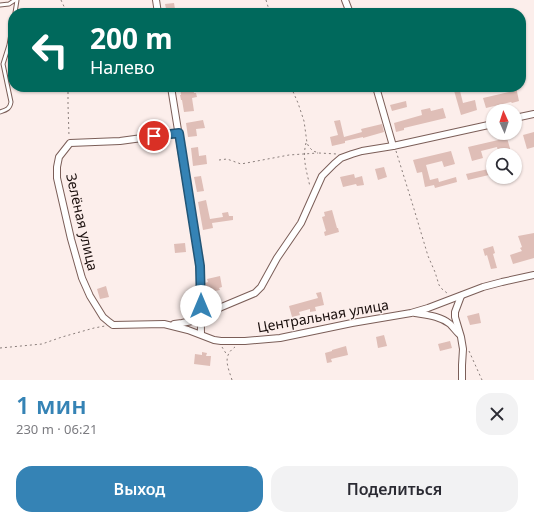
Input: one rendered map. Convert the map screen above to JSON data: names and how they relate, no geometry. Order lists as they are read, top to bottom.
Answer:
{
  "streets": {
    "street": ["Зелёная улица", "Центральная улица"]
  },
  "crossings": [
    ["Зелёная улица", "Центральная улица"]
  ],
  "north": "top",
  "page": {
    "turn": ["200 m", "Налево"],
    "heading": ["1 мин", "230 m · 06:21"],
    "buttons": ["Выход", "Поделиться"]
  }
}
